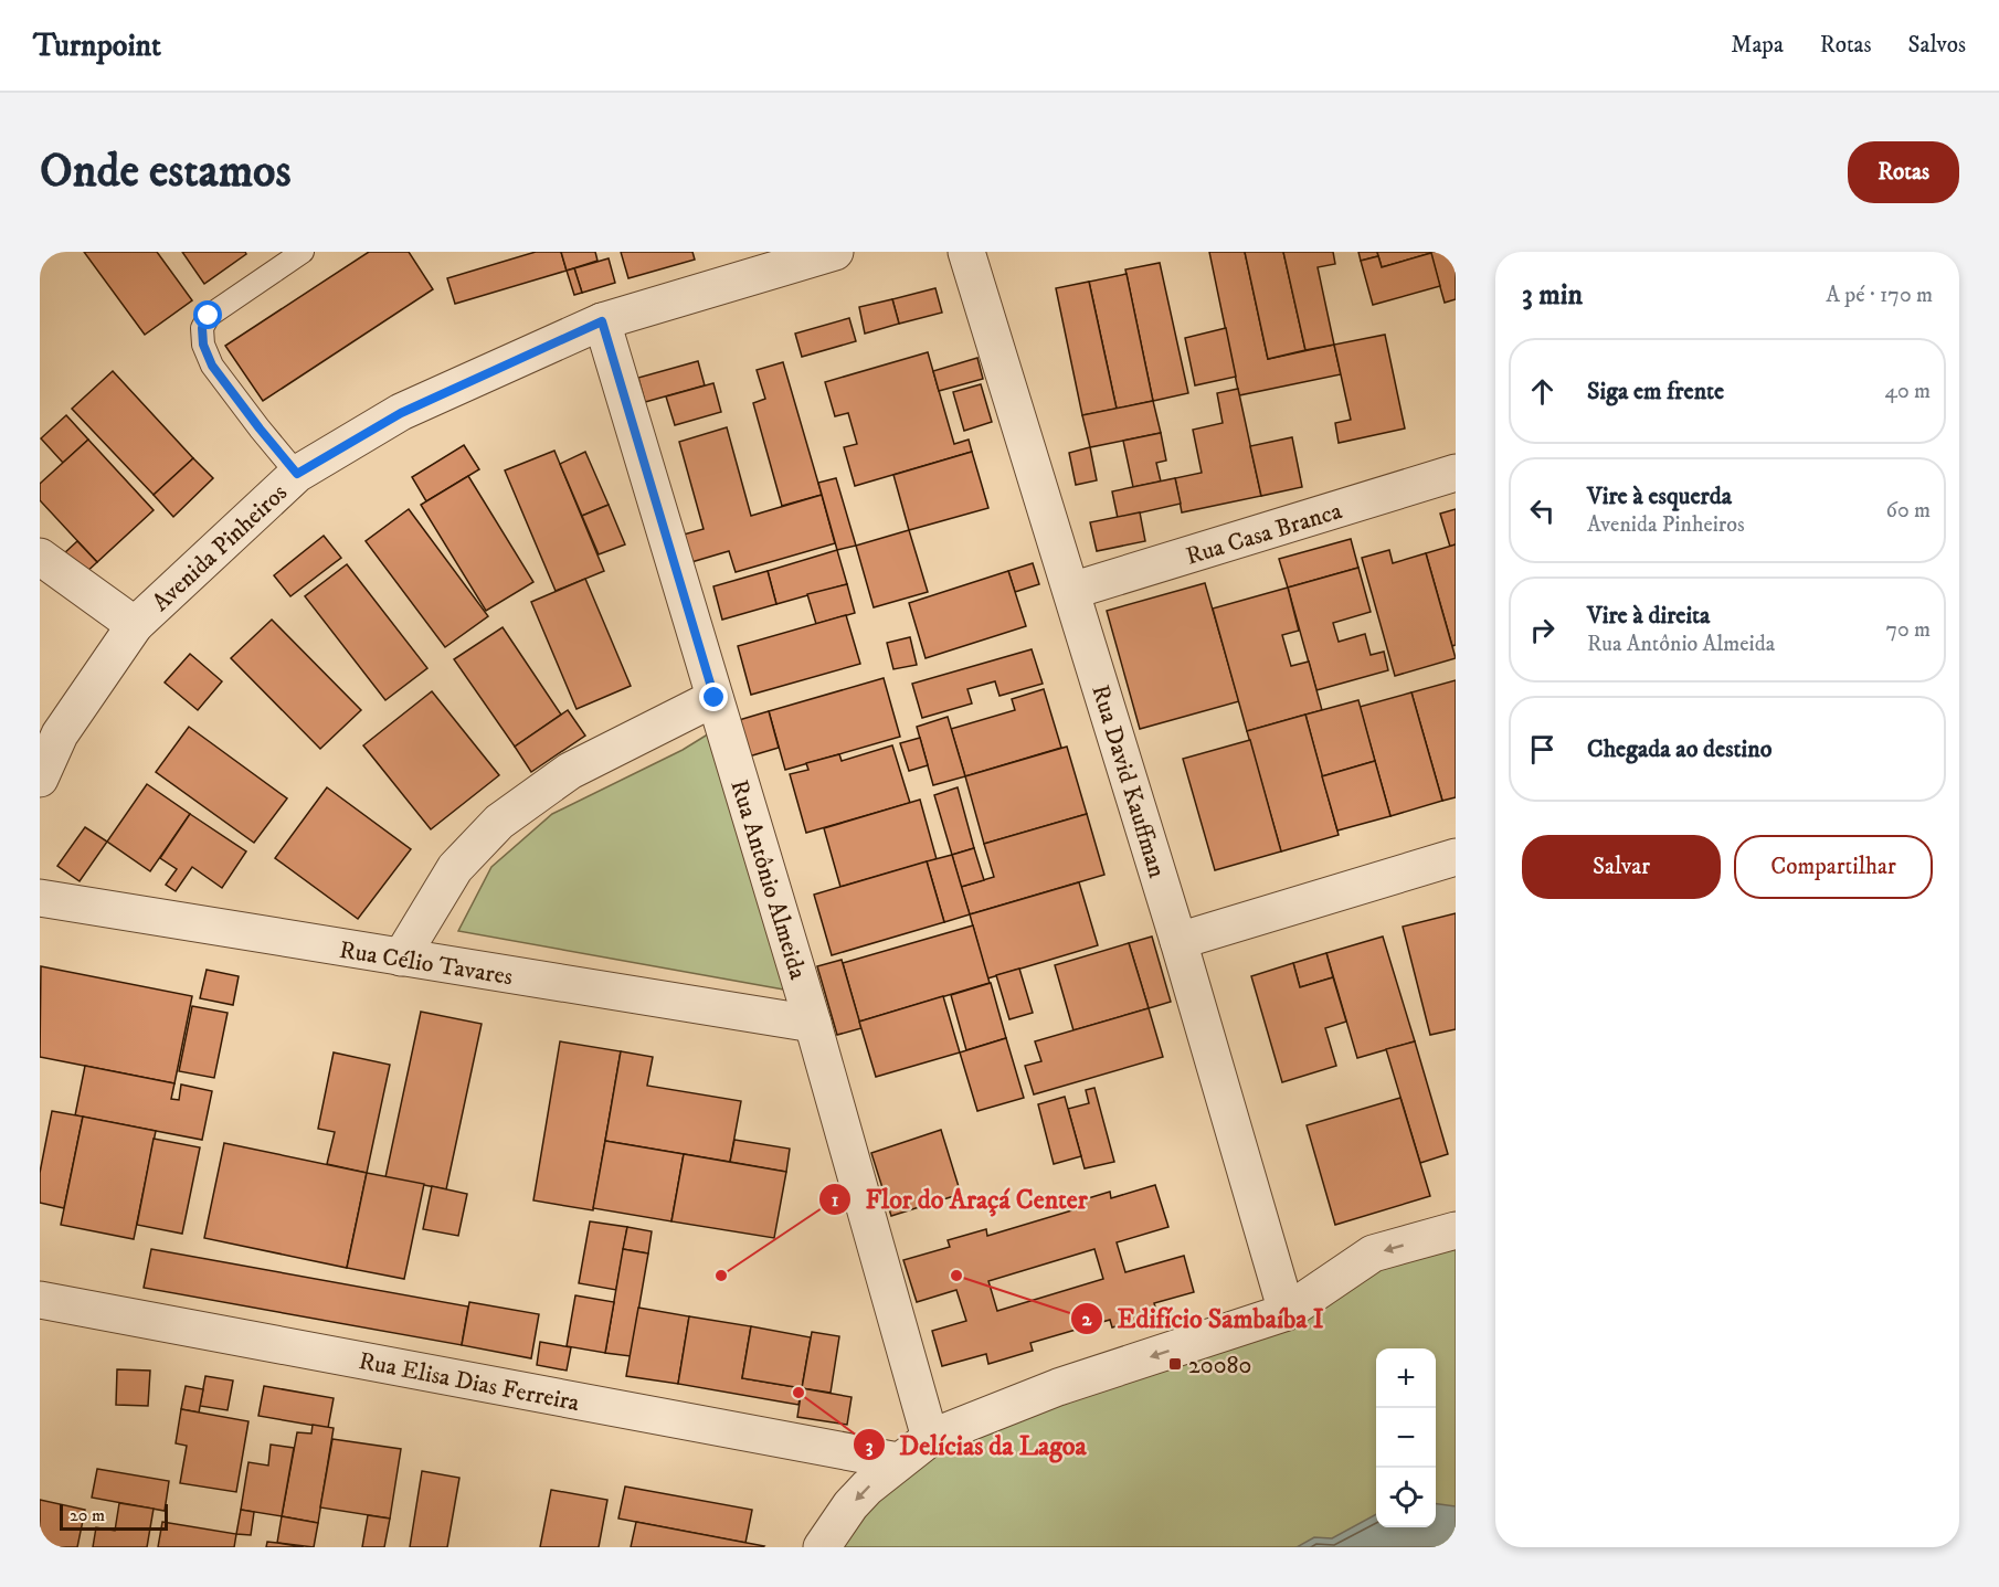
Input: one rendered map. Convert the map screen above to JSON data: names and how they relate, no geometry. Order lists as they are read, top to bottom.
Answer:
{
  "streets": {
    "street": [
      "Rua Casa Branca",
      "Avenida Pinheiros",
      "Rua David Kauffman",
      "Rua Antônio Almeida",
      "Rua Célio Tavares",
      "Rua Elisa Dias Ferreira"
    ]
  },
  "crossings": [
    ["Rua Casa Branca", "Rua David Kauffman"],
    ["Avenida Pinheiros", "Rua Antônio Almeida"],
    ["Rua Antônio Almeida", "Rua Célio Tavares"]
  ],
  "places": {
    "other": ["Flor do Araçá Center", "Edifício Sambaíba I", "Delícias da Lagoa"],
    "transit": ["20080"]
  },
  "scale_bar": "20 m",
  "page": {
    "header": "Turnpoint",
    "nav": ["Mapa", "Rotas", "Salvos"],
    "buttons": [
      "Rotas",
      ["Salvar", "Compartilhar"]
    ],
    "title": "Onde estamos",
    "heading": ["3 min", "A pé · 170 m"],
    "list": [
      ["Siga em frente", "40 m"],
      ["Vire à esquerda", "Avenida Pinheiros", "60 m"],
      ["Vire à direita", "Rua Antônio Almeida", "70 m"],
      "Chegada ao destino"
    ],
    "map_buttons": ["+", "−"],
    "scale": "20 m"
  }
}
